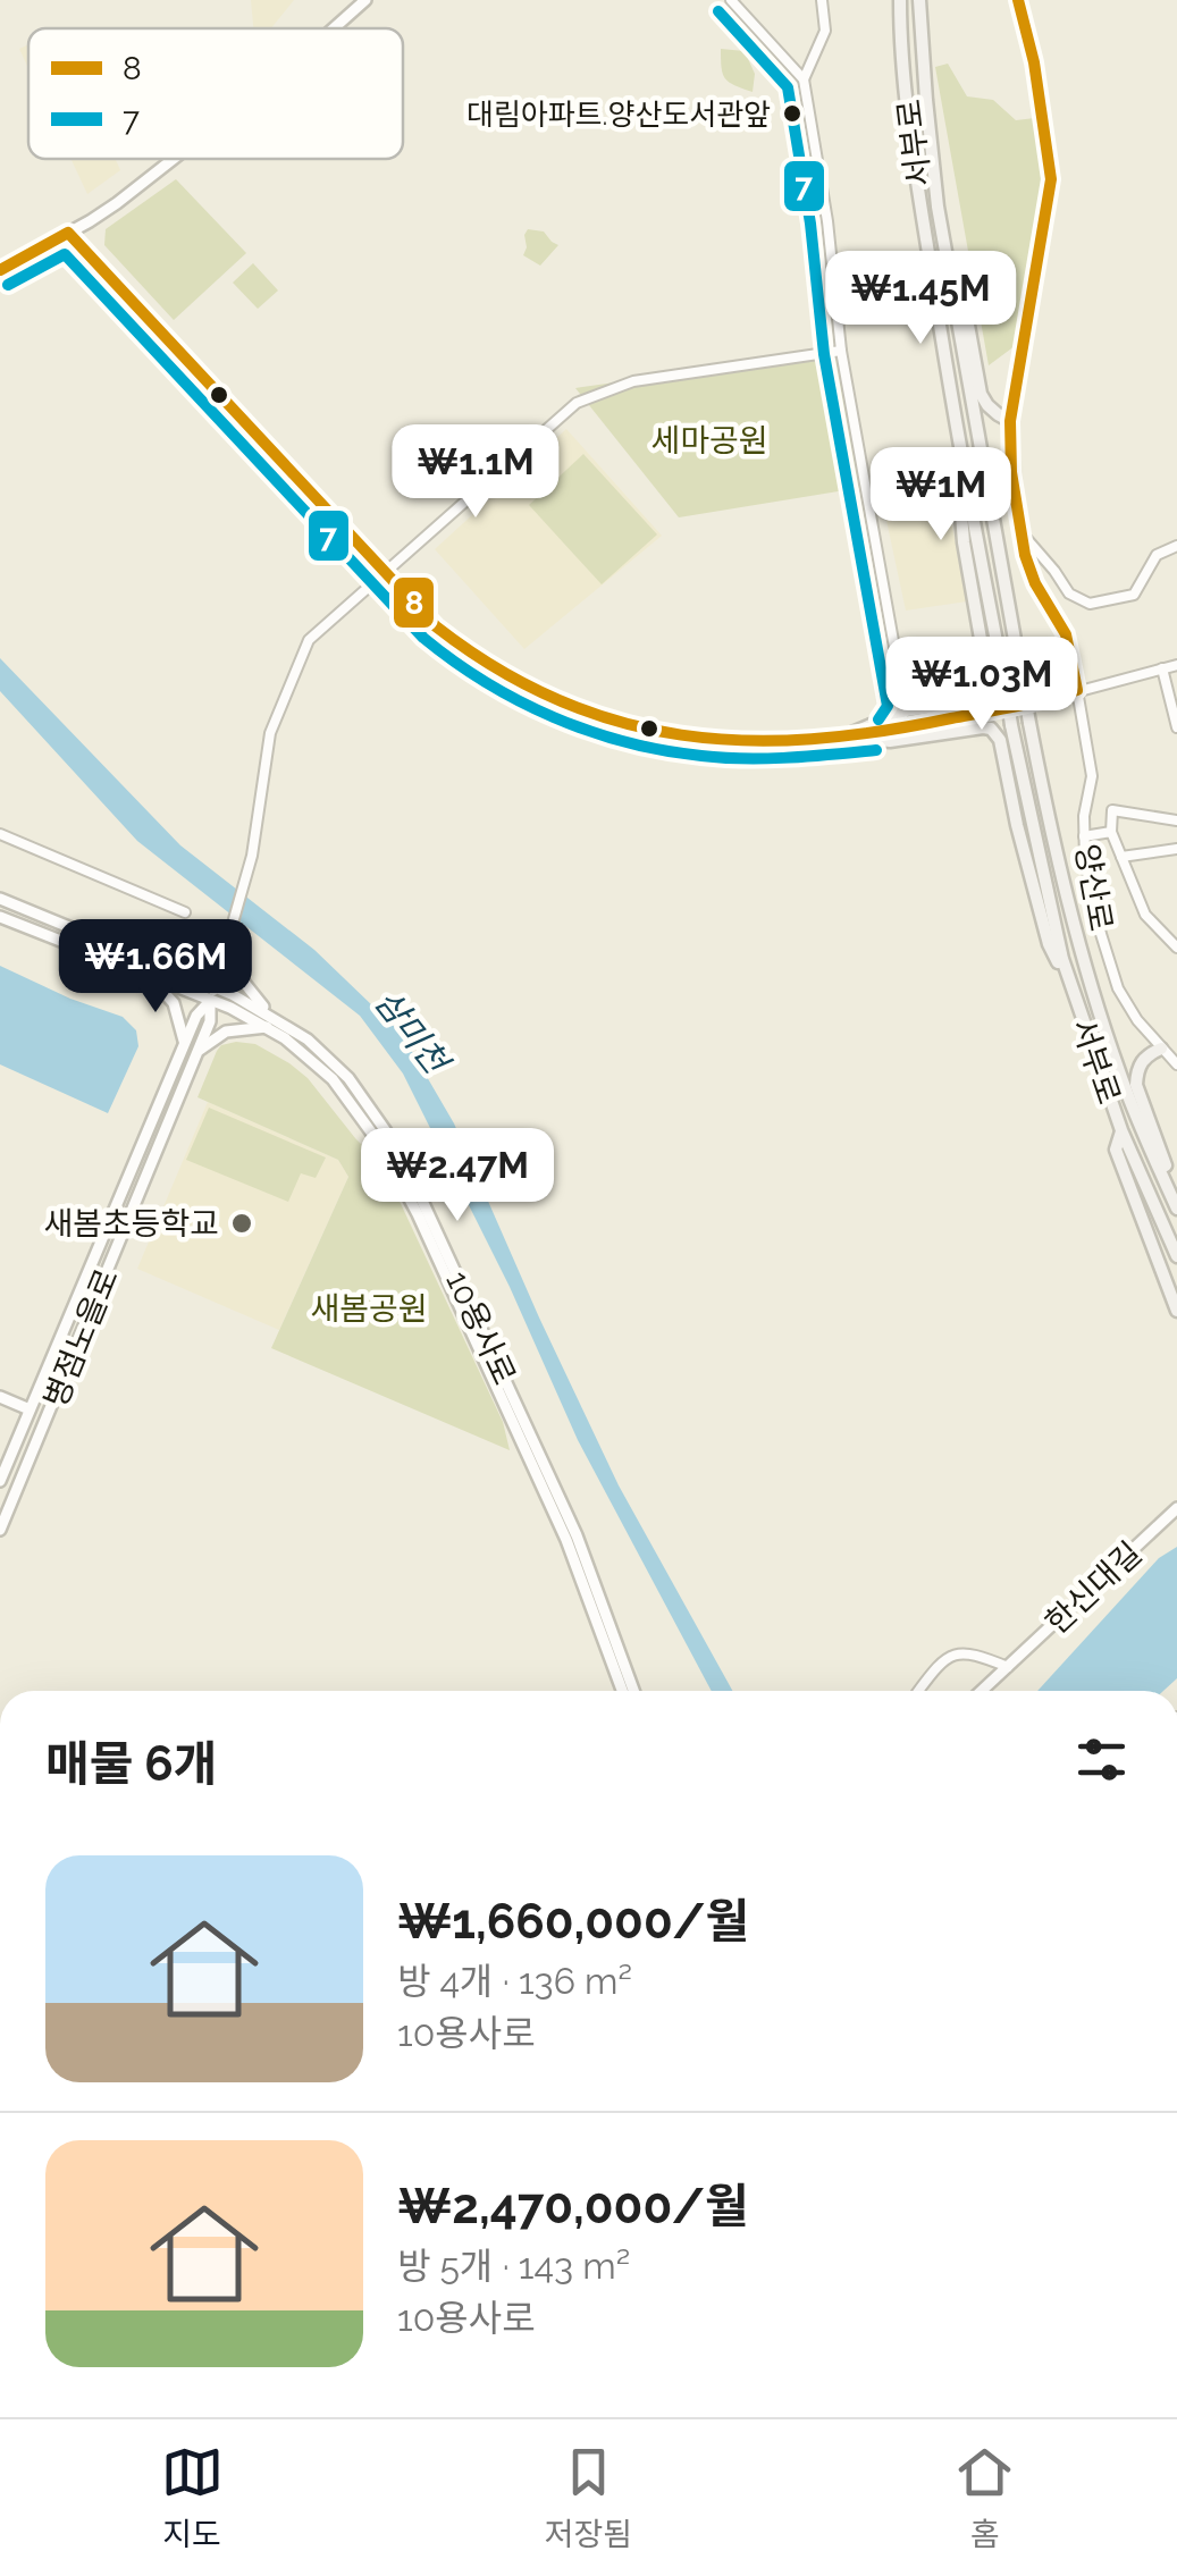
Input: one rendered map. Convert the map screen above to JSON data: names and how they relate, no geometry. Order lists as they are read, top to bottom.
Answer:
{
  "streets": {
    "main road": ["서부로"],
    "street": [
      "양산로",
      "10용사로",
      "병점노을로",
      "한신대길"
    ]
  },
  "crossings": [
    ["10용사로", "병점노을로"]
  ],
  "water": ["삼미천"],
  "parks": ["세마공원", "새봄공원"],
  "places": ["대림아파트.양산도서관앞", "새봄초등학교"],
  "lines": ["transit line 8", "transit line 7"],
  "legend": ["8", "7"],
  "page": {
    "price": [
      "₩1.45M",
      "₩1.1M",
      "₩1M",
      "₩1.03M",
      "₩1.66M",
      "₩2.47M"
    ],
    "heading": "매물 6개",
    "list": [
      {
        "name": "₩1,660,000/월",
        "note": "방 4개 · 136 m² · 10용사로"
      },
      {
        "name": "₩2,470,000/월",
        "note": "방 5개 · 143 m² · 10용사로"
      }
    ],
    "tabs": ["지도", "저장됨", "홈"]
  }
}
